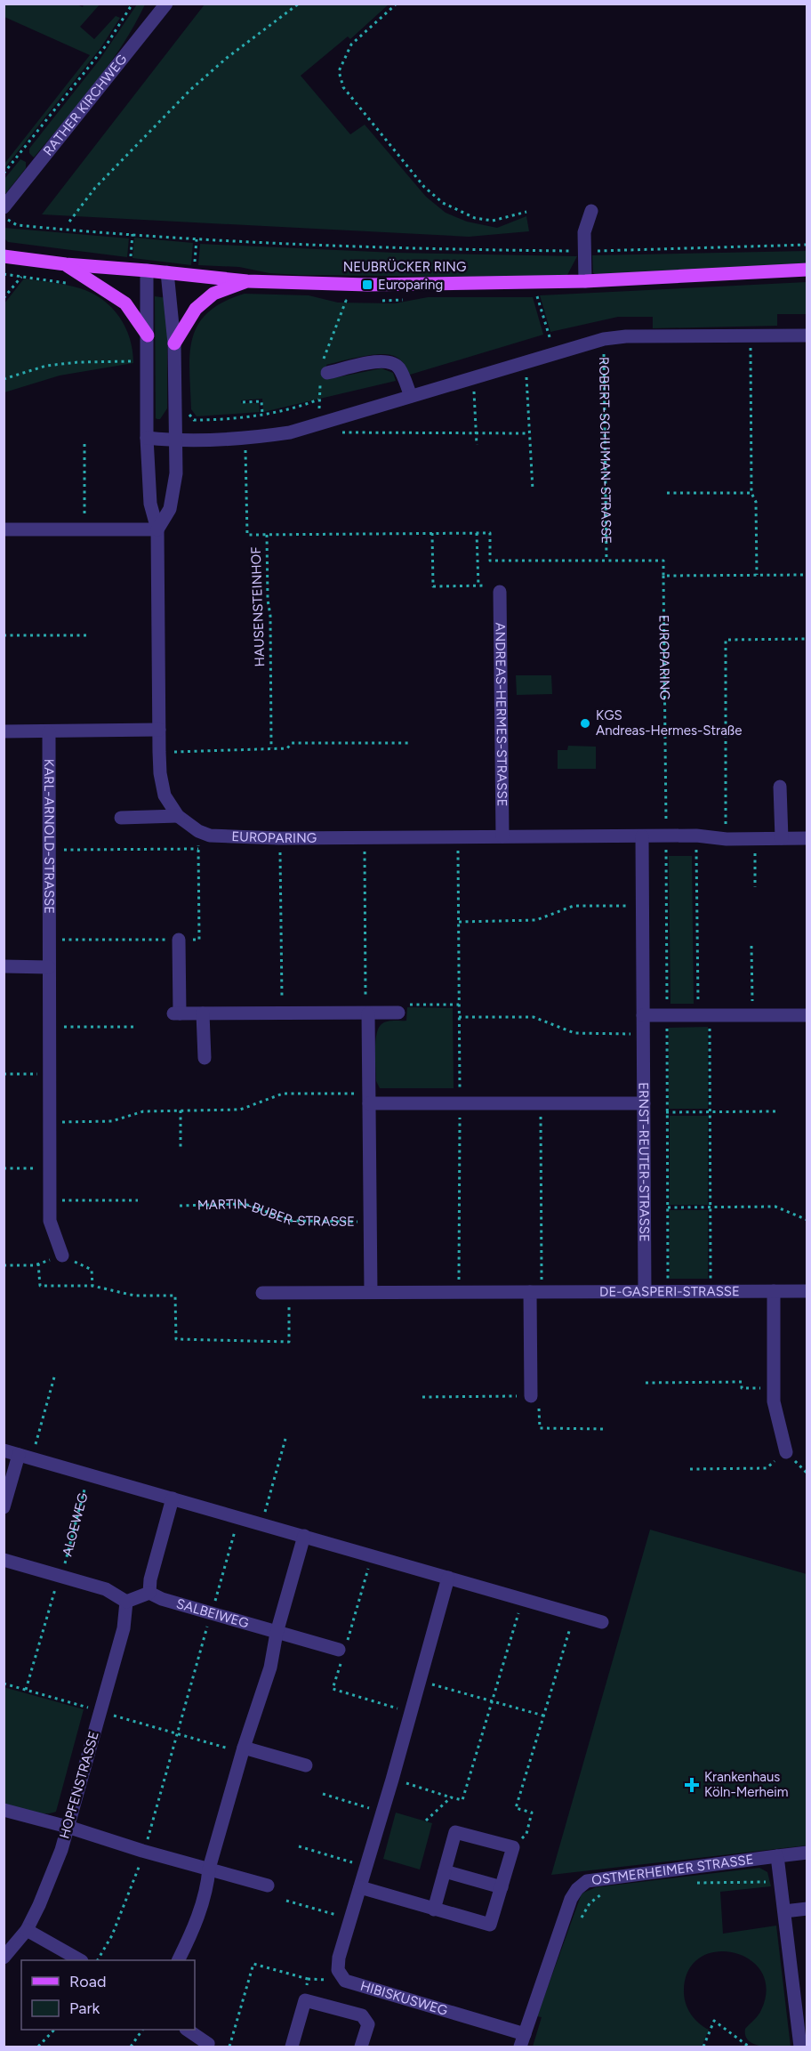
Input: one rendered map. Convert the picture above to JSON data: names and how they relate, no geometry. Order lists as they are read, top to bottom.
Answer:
{
  "streets": {
    "main road": ["NEUBRÜCKER RING"],
    "street": [
      "RATHER KIRCHWEG",
      "ROBERT-SCHUMAN-STRASSE",
      "EUROPARING",
      "ANDREAS-HERMES-STRASSE",
      "KARL-ARNOLD-STRASSE",
      "ERNST-REUTER-STRASSE",
      "MARTIN-BUBER-STRASSE",
      "DE-GASPERI-STRASSE",
      "ALOEWEG",
      "SALBEIWEG",
      "HOPFENSTRASSE",
      "OSTMERHEIMER STRASSE",
      "HIBISKUSWEG"
    ],
    "path": ["HAUSENSTEINHOF"]
  },
  "crossings": [
    ["NEUBRÜCKER RING", "EUROPARING"],
    ["EUROPARING", "ANDREAS-HERMES-STRASSE"],
    ["EUROPARING", "ERNST-REUTER-STRASSE"],
    ["ERNST-REUTER-STRASSE", "DE-GASPERI-STRASSE"],
    ["MARTIN-BUBER-STRASSE", "DE-GASPERI-STRASSE"],
    ["OSTMERHEIMER STRASSE", "HIBISKUSWEG"]
  ],
  "places": {
    "transit": ["Europaring"],
    "other": ["KGS Andreas-Hermes-Straße"],
    "health": ["Krankenhaus Köln-Merheim"]
  },
  "legend": ["Road", "Park"]
}
